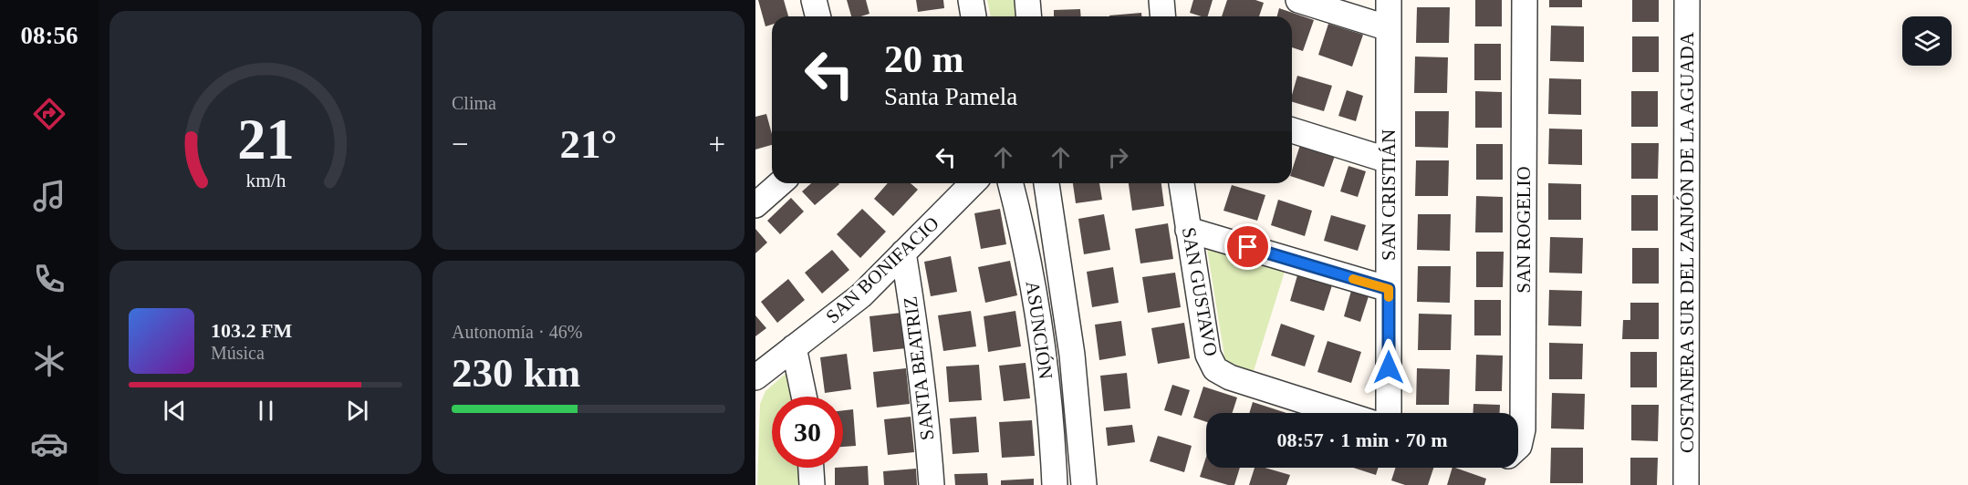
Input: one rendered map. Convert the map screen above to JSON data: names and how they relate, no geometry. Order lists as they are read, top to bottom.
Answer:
{
  "streets": {
    "street": [
      "SAN CRISTIÁN",
      "SAN ROGELIO",
      "COSTANERA SUR DEL ZANJÓN DE LA AGUADA",
      "SAN BONIFACIO",
      "SAN GUSTAVO",
      "ASUNCIÓN",
      "SANTA BEATRIZ"
    ]
  },
  "crossings": [
    ["SAN BONIFACIO", "SANTA BEATRIZ"]
  ],
  "page": {
    "tabs": "08:56",
    "tile": [
      "Clima",
      ["Autonomía · 46%", "230 km"]
    ],
    "turn": ["20 m", "Santa Pamela"],
    "heat": ["−", "21°", "+"],
    "song": ["103.2 FM", "Música"],
    "limit": "30",
    "trip": "08:57 · 1 min · 70 m",
    "gauge": ["21", "km/h"]
  }
}
